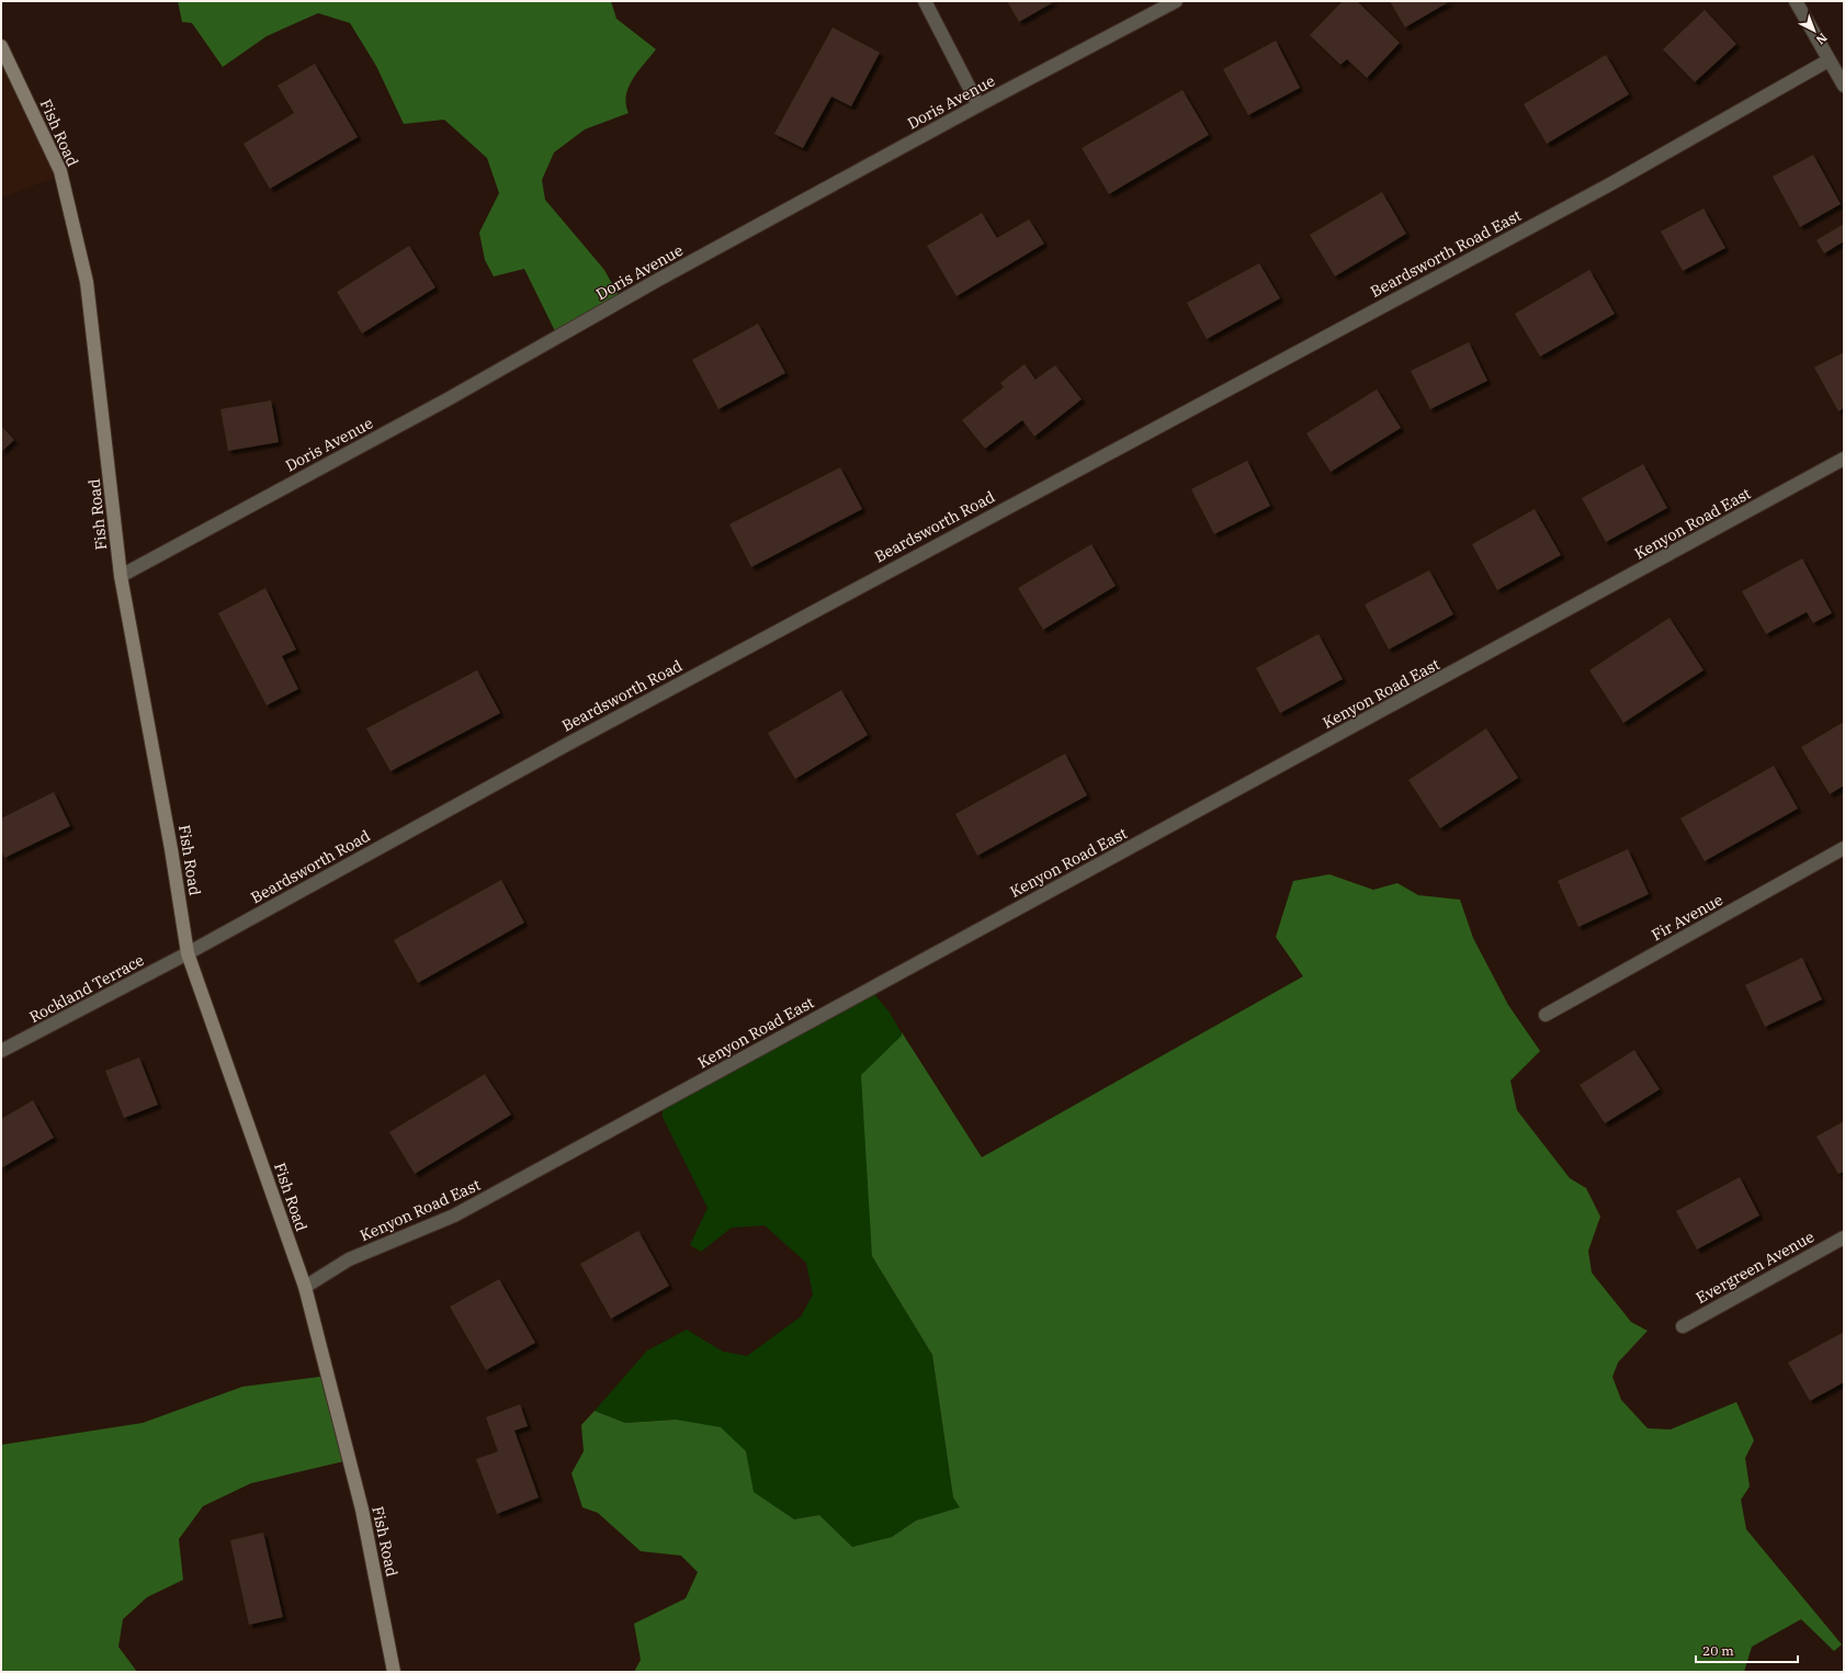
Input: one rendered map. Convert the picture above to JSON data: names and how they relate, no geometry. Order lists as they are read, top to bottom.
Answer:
{
  "streets": {
    "main road": ["Fish Road"],
    "street": [
      "Doris Avenue",
      "Beardsworth Road East",
      "Kenyon Road East",
      "Beardsworth Road",
      "Fir Avenue",
      "Rockland Terrace",
      "Evergreen Avenue"
    ]
  },
  "crossings": [
    ["Doris Avenue", "Fish Road"],
    ["Fish Road", "Kenyon Road East"],
    ["Fish Road", "Beardsworth Road"],
    ["Fish Road", "Rockland Terrace"],
    ["Beardsworth Road East", "Beardsworth Road"],
    ["Beardsworth Road", "Rockland Terrace"]
  ],
  "scale_bar": "20 m",
  "north": "bottom right"
}
